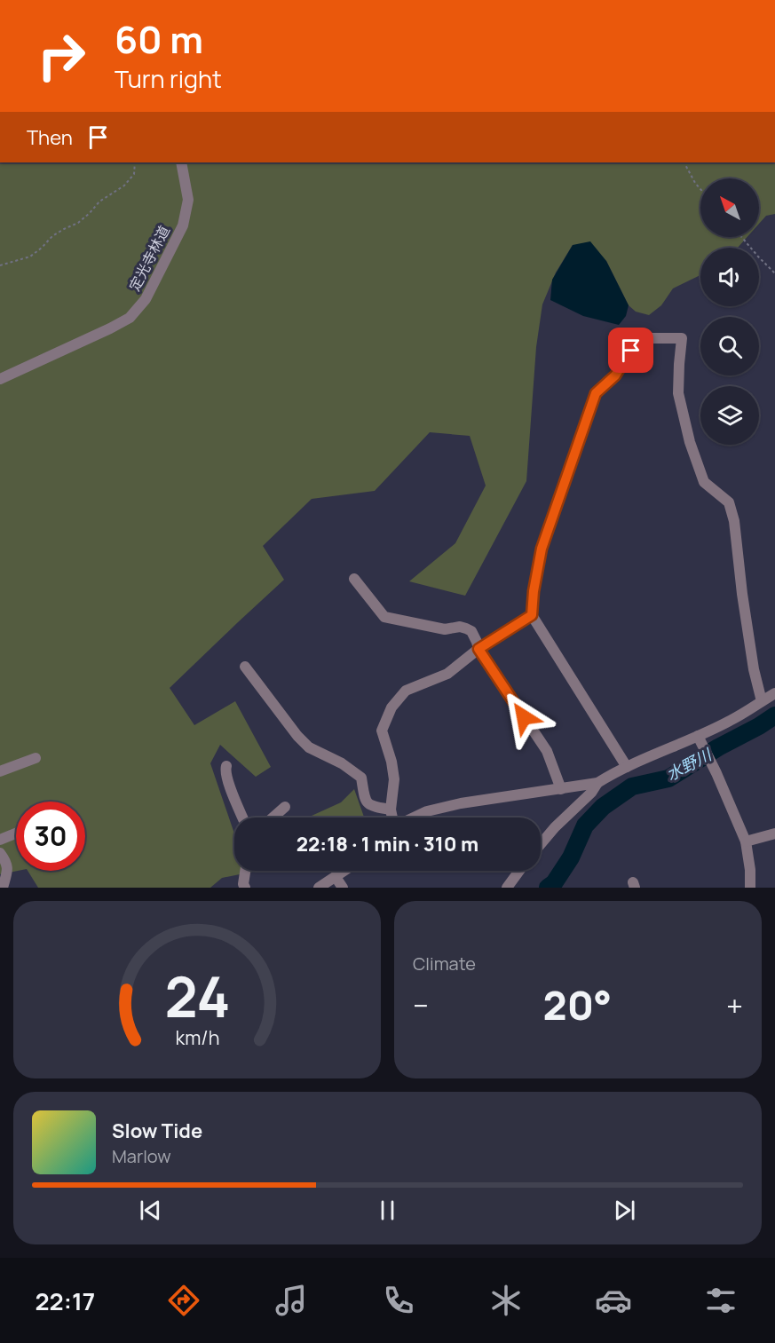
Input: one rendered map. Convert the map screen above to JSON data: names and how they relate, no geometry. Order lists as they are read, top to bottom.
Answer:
{
  "streets": {
    "street": ["定光寺林道"]
  },
  "water": ["水野川"],
  "north": "top left",
  "page": {
    "turn": ["60 m", "Turn right"],
    "then": "Then",
    "limit": "30",
    "trip": "22:18 · 1 min · 310 m",
    "tile": "Climate",
    "heat": ["−", "20°", "+"],
    "song": ["Slow Tide", "Marlow"],
    "tabs": "22:17",
    "gauge": ["24", "km/h"]
  }
}
